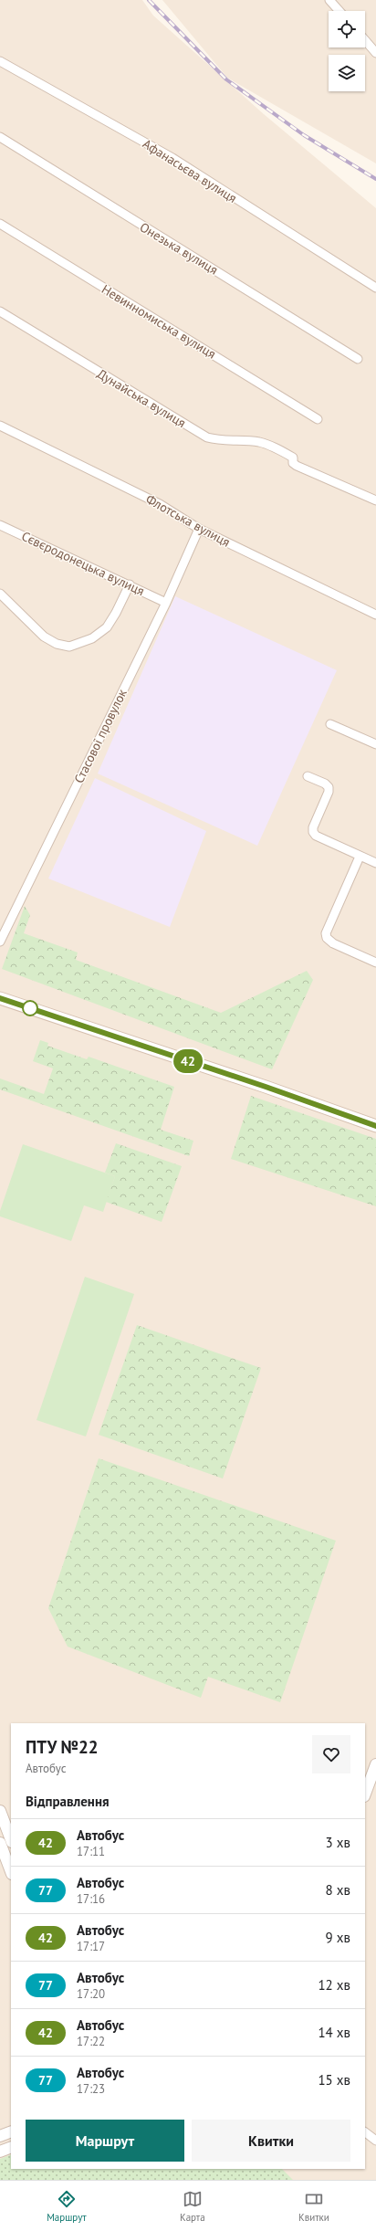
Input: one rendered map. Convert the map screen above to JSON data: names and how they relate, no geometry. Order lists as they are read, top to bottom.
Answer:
{
  "streets": {
    "street": [
      "Афанасьєва вулиця",
      "Онезька вулиця",
      "Невинномиська вулиця",
      "Дунайська вулиця",
      "Флотська вулиця",
      "Сєвєродонецька вулиця",
      "Стасової провулок"
    ]
  },
  "crossings": [
    ["Флотська вулиця", "Стасової провулок"],
    ["Сєвєродонецька вулиця", "Стасової провулок"]
  ],
  "lines": ["bus line 42"],
  "page": {
    "on_map": "42",
    "heading": [
      ["ПТУ №22", "Автобус"],
      "Відправлення"
    ],
    "list": [
      {
        "mark": "42",
        "name": "Автобус",
        "note": "17:11",
        "value": "3 хв"
      },
      {
        "mark": "77",
        "name": "Автобус",
        "note": "17:16",
        "value": "8 хв"
      },
      {
        "mark": "42",
        "name": "Автобус",
        "note": "17:17",
        "value": "9 хв"
      },
      {
        "mark": "77",
        "name": "Автобус",
        "note": "17:20",
        "value": "12 хв"
      },
      {
        "mark": "42",
        "name": "Автобус",
        "note": "17:22",
        "value": "14 хв"
      },
      {
        "mark": "77",
        "name": "Автобус",
        "note": "17:23",
        "value": "15 хв"
      }
    ],
    "buttons": ["Маршрут", "Квитки"],
    "tabs": ["Маршрут", "Карта", "Квитки"]
  }
}
